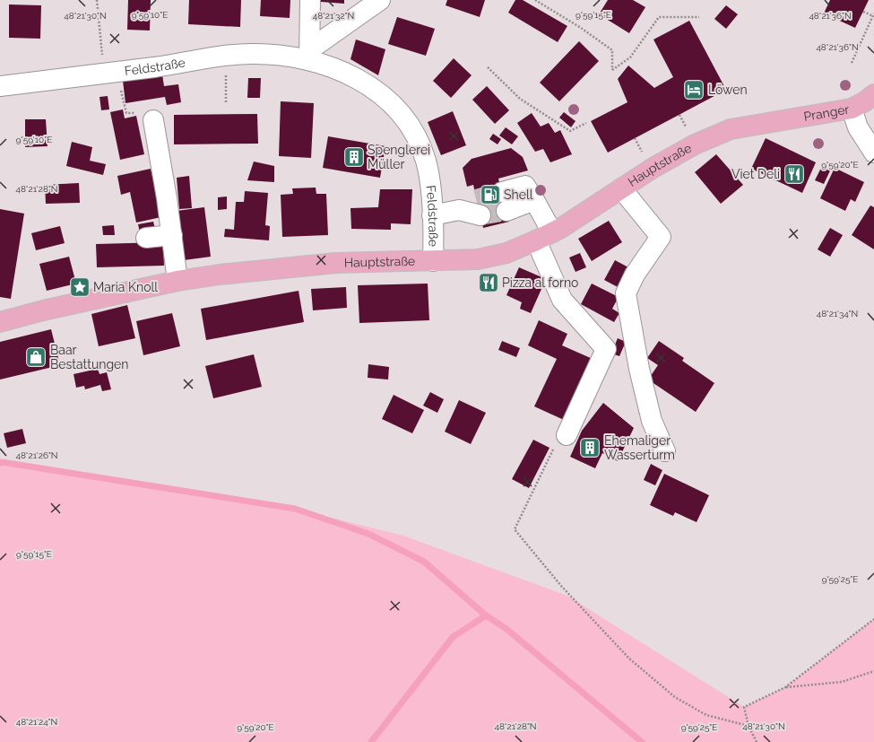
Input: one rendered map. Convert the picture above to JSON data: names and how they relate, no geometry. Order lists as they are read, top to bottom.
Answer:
{
  "streets": {
    "main road": ["Pranger", "Hauptstraße"],
    "street": ["Feldstraße"]
  },
  "crossings": [
    ["Feldstraße", "Hauptstraße"],
    ["Pranger", "Hauptstraße"]
  ],
  "places": {
    "hotel": ["Löwen"],
    "building": ["Spenglerei Müller", "Ehemaliger Wasserturm"],
    "restaurant": ["Viet Deli", "Pizza al forno"],
    "fuel station": ["Shell"],
    "place": ["Maria Knoll"],
    "shop": ["Baar Bestattungen"]
  },
  "coordinates": [
    "9°59'10\"E",
    "9°59'15\"E",
    "48°21'30\"N",
    "48°21'32\"N",
    "48°21'36\"N",
    "9°59'20\"E",
    "48°21'28\"N",
    "48°21'34\"N",
    "48°21'26\"N",
    "9°59'25\"E",
    "48°21'24\"N"
  ]
}
